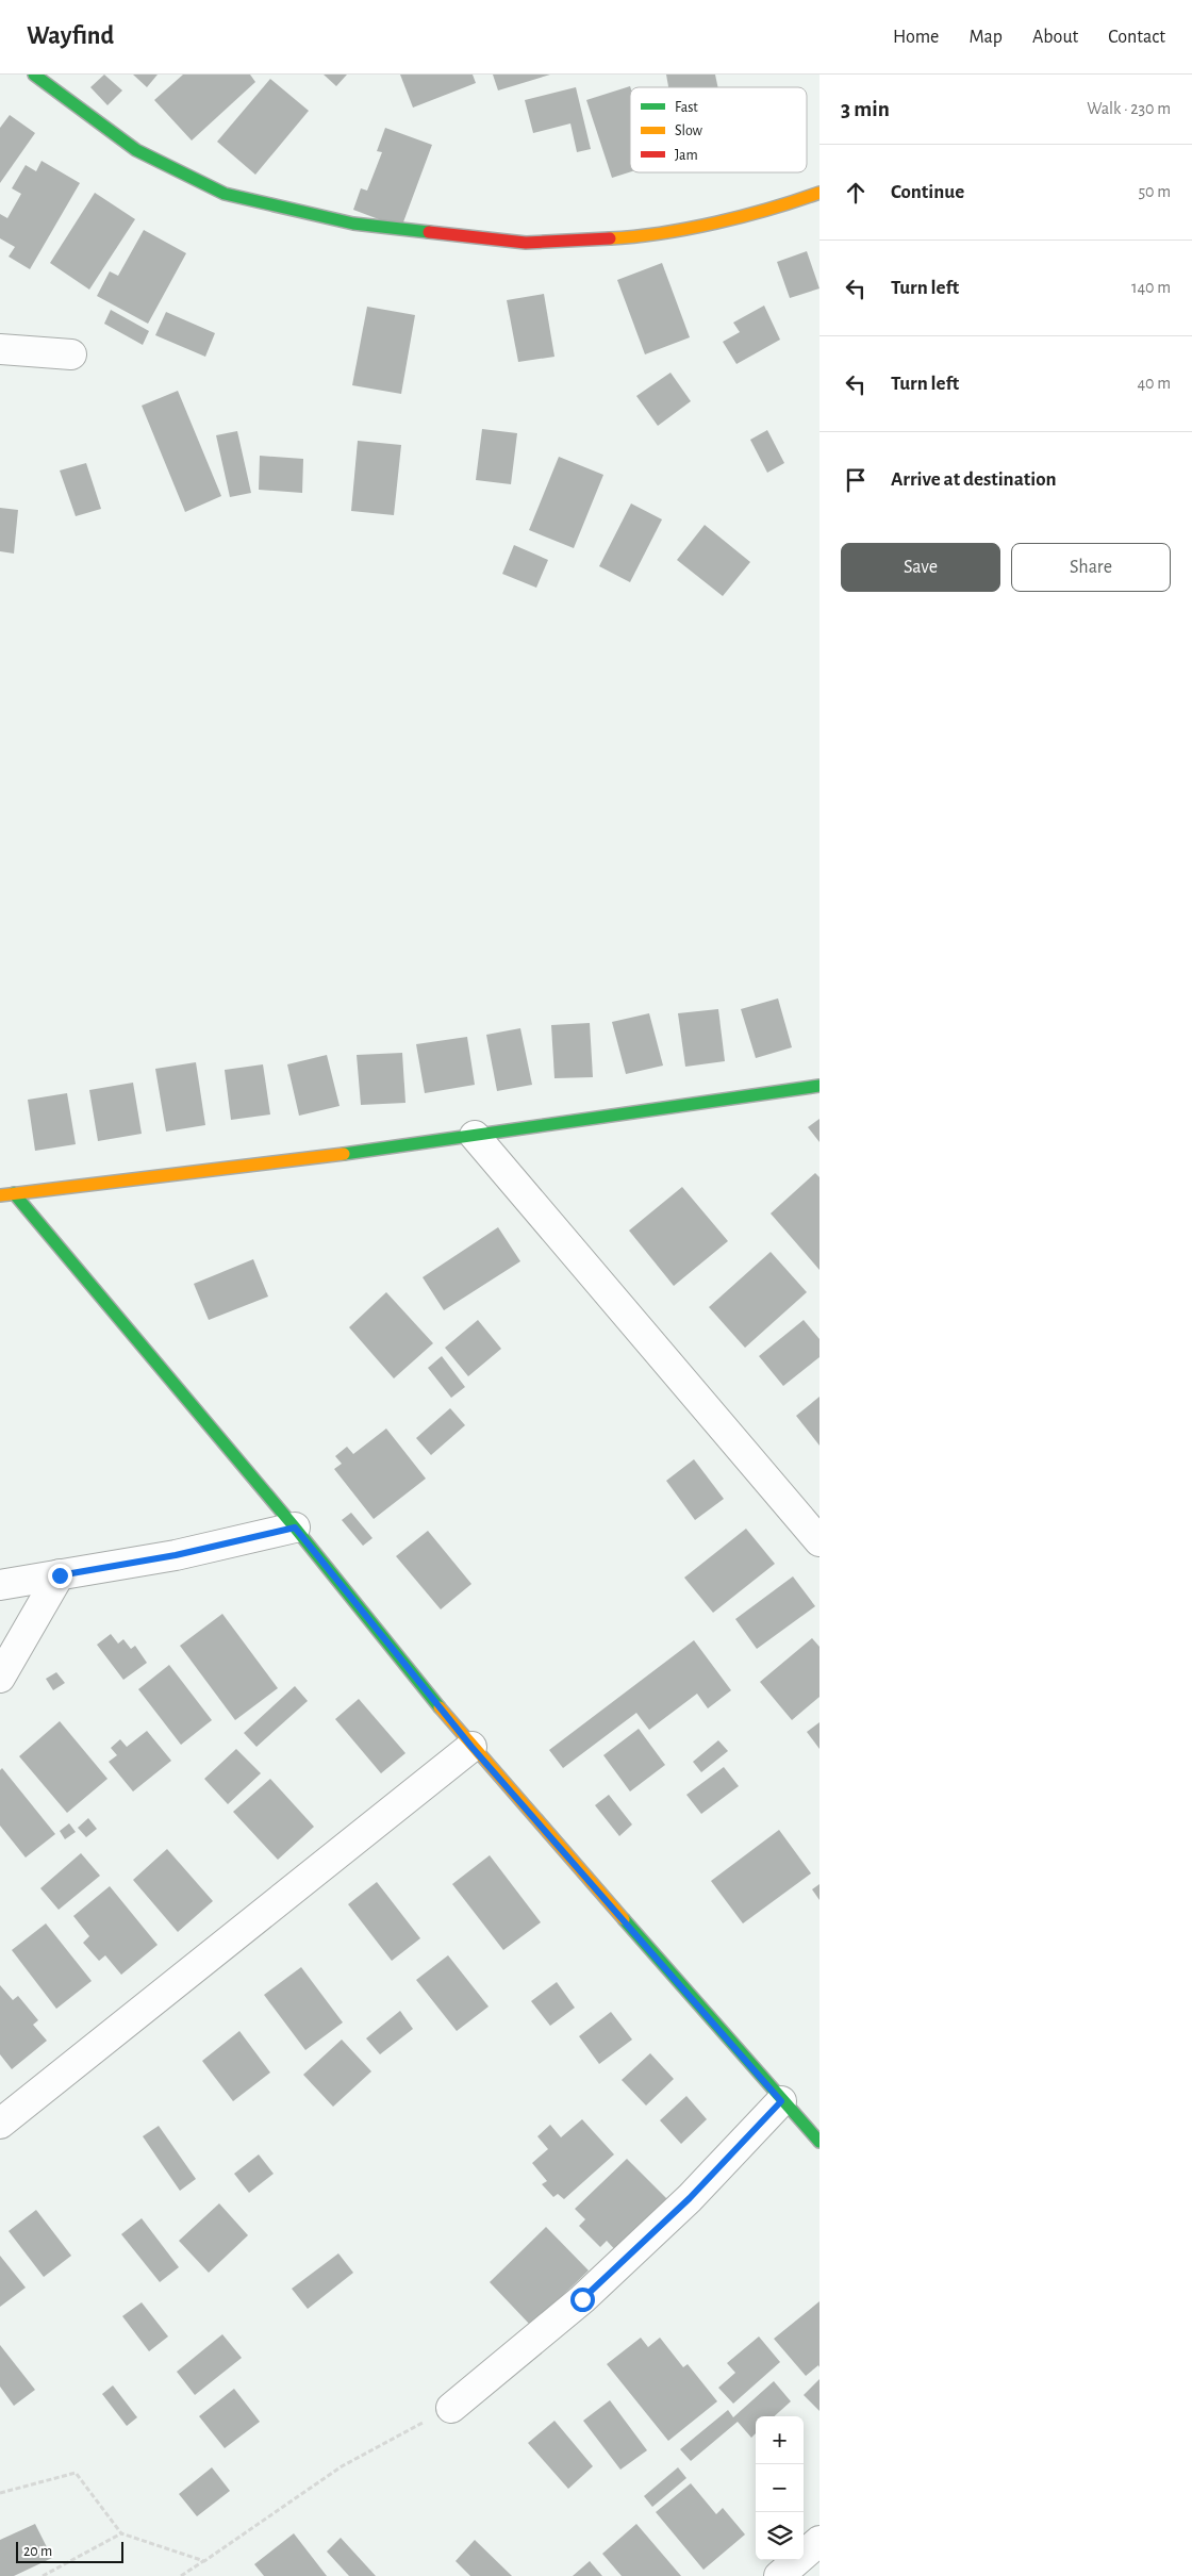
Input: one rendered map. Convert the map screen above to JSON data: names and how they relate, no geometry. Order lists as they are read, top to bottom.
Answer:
{
  "legend": ["Fast", "Slow", "Jam"],
  "scale_bar": "20 m",
  "page": {
    "header": "Wayfind",
    "nav": [
      "Home",
      "Map",
      "About",
      "Contact"
    ],
    "heading": ["3 min", "Walk · 230 m"],
    "list": [
      ["Continue", "50 m"],
      ["Turn left", "140 m"],
      ["Turn left", "40 m"],
      "Arrive at destination"
    ],
    "buttons": ["Save", "Share"],
    "map_buttons": ["+", "−"],
    "scale": "20 m"
  }
}
